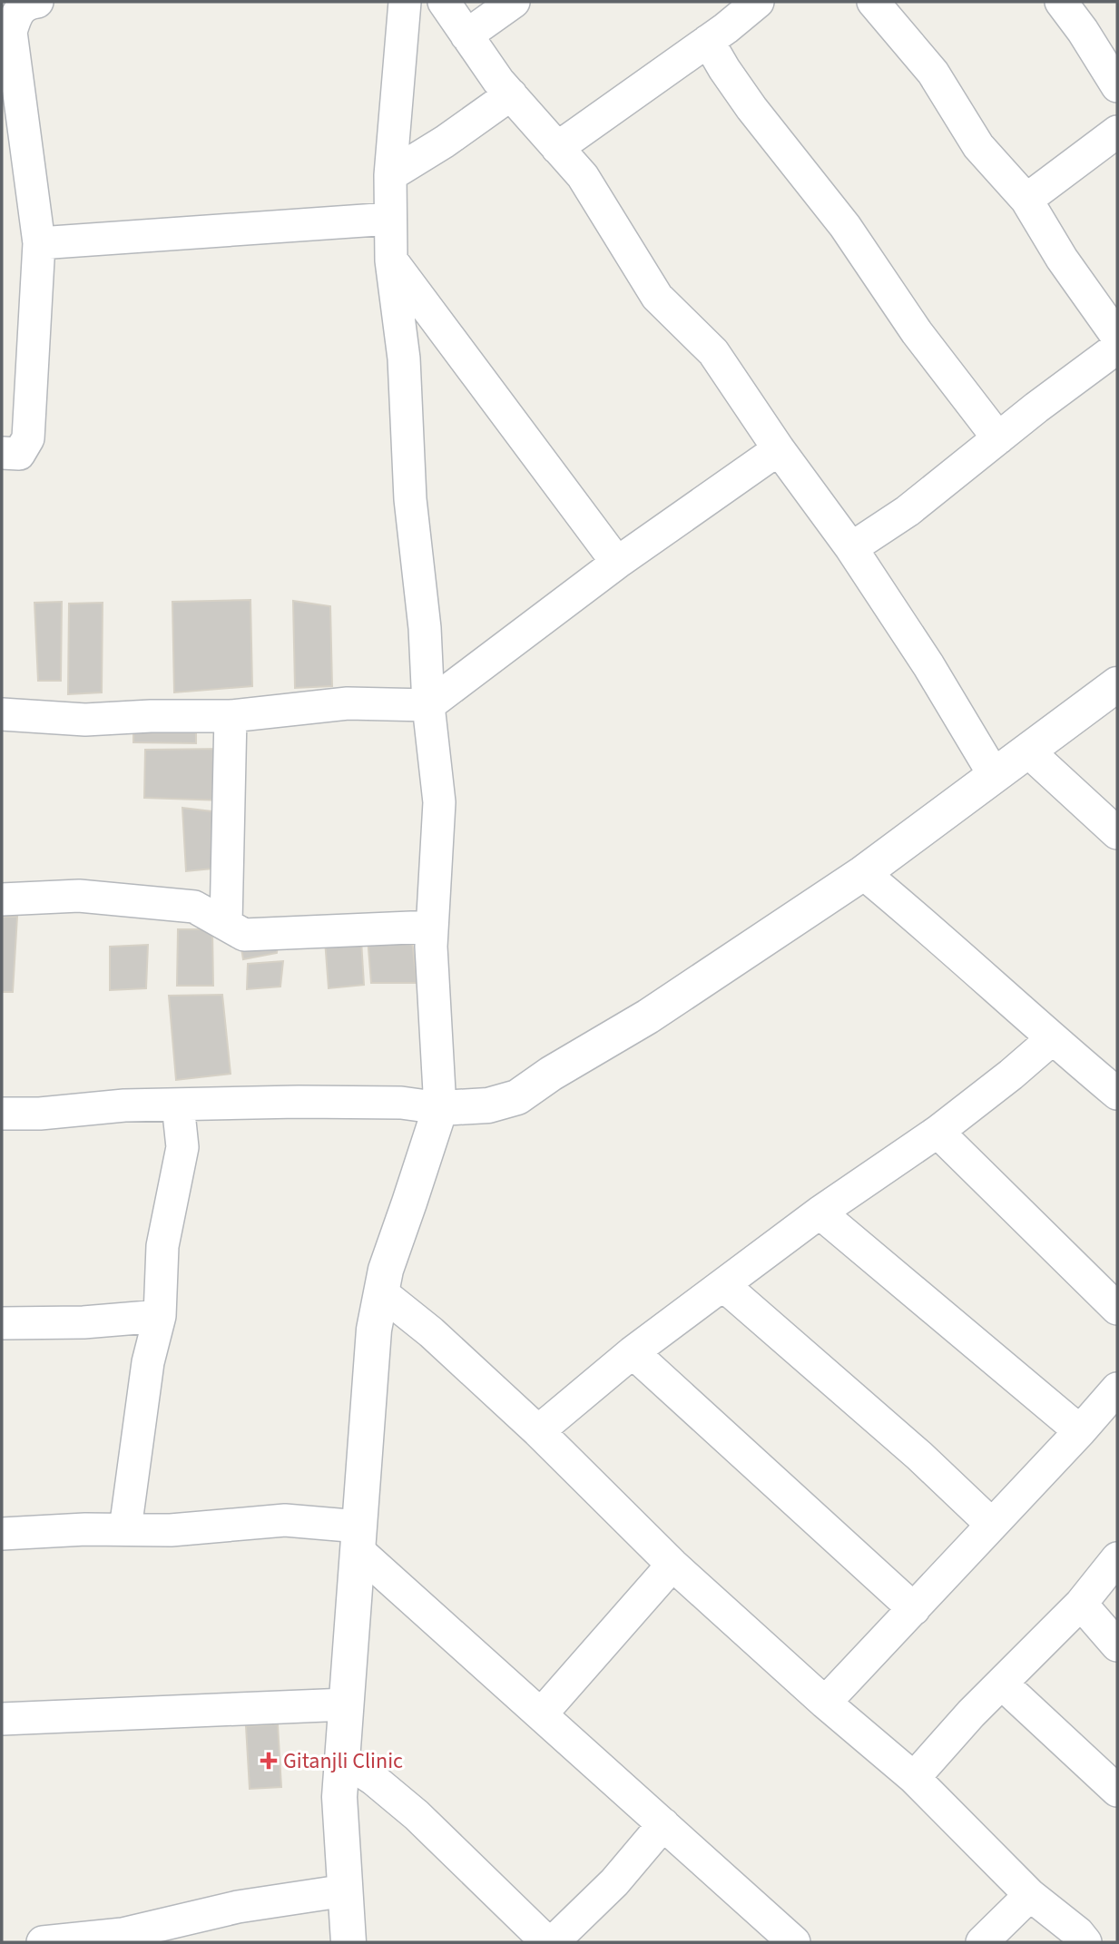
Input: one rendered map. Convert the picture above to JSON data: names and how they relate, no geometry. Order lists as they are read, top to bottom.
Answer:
{
  "places": {
    "health": ["Gitanjli Clinic"]
  }
}
